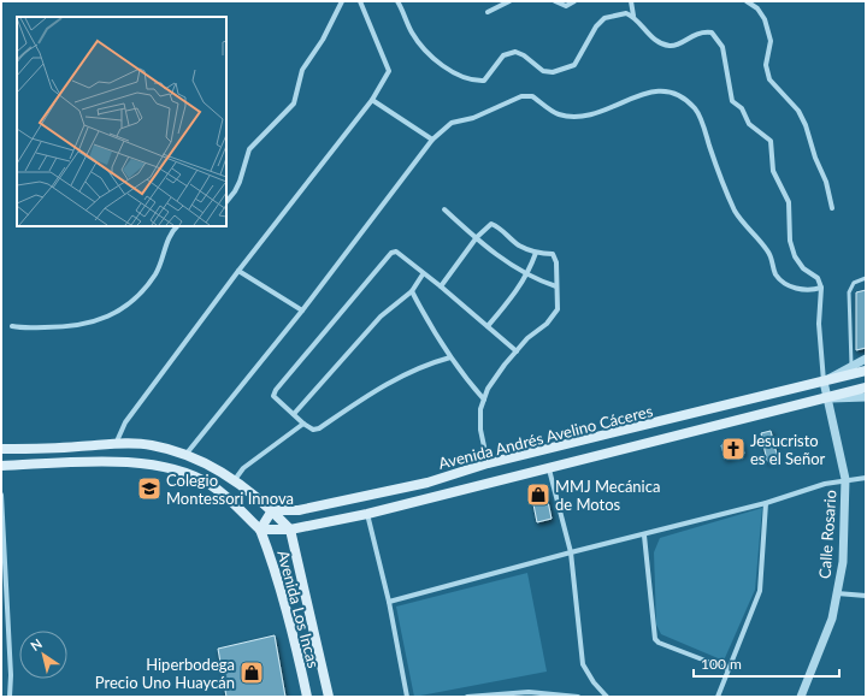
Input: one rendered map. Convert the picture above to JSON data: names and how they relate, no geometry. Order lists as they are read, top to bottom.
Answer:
{
  "streets": {
    "main road": ["Avenida Andrés Avelino Cáceres", "Avenida Los Incas"],
    "street": ["Calle Rosario"]
  },
  "crossings": [
    ["Avenida Andrés Avelino Cáceres", "Calle Rosario"],
    ["Avenida Andrés Avelino Cáceres", "Avenida Los Incas"]
  ],
  "places": {
    "church": ["Jesucristo es el Señor"],
    "school or university": ["Colegio Montessori Innova"],
    "shop": ["MMJ Mecánica de Motos", "Hiperbodega Precio Uno Huaycán"]
  },
  "scale_bar": "100 m",
  "north": "top left"
}
